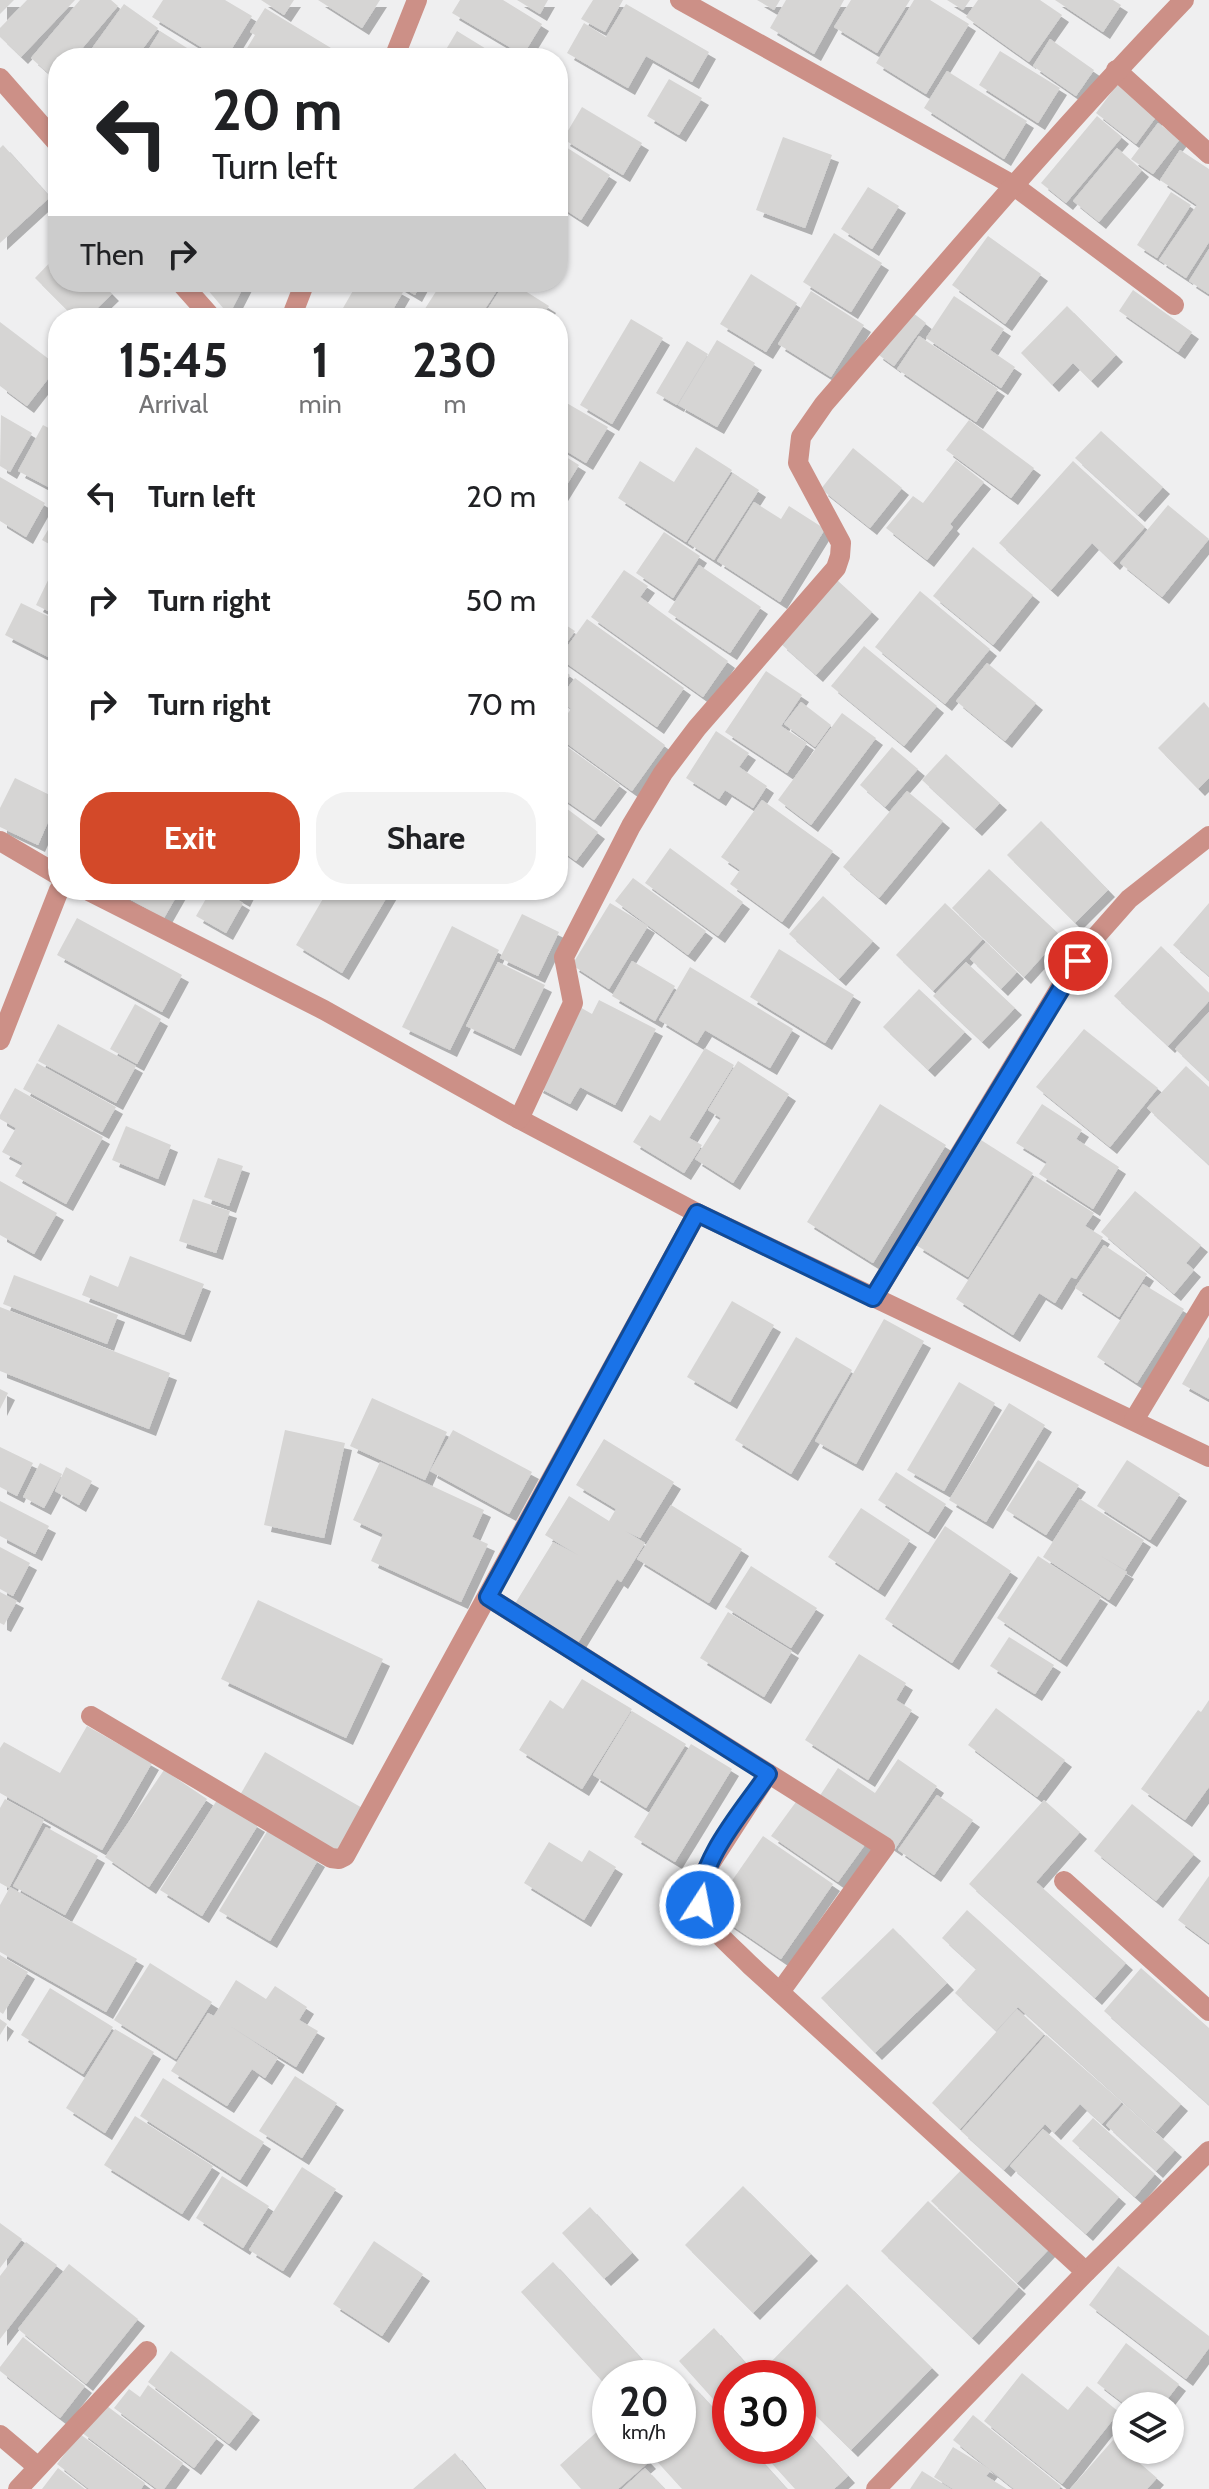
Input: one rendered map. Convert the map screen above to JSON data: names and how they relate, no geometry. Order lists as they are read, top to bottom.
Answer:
{
  "page": {
    "turn": ["20 m", "Turn left"],
    "then": "Then",
    "eta": [
      "15:45",
      "Arrival",
      "1",
      "min",
      "230",
      "m"
    ],
    "list": [
      {
        "name": "Turn left",
        "value": "20 m"
      },
      {
        "name": "Turn right",
        "value": "50 m"
      },
      {
        "name": "Turn right",
        "value": "70 m"
      }
    ],
    "buttons": ["Exit", "Share"],
    "speed": "20 km/h",
    "limit": "30"
  }
}
